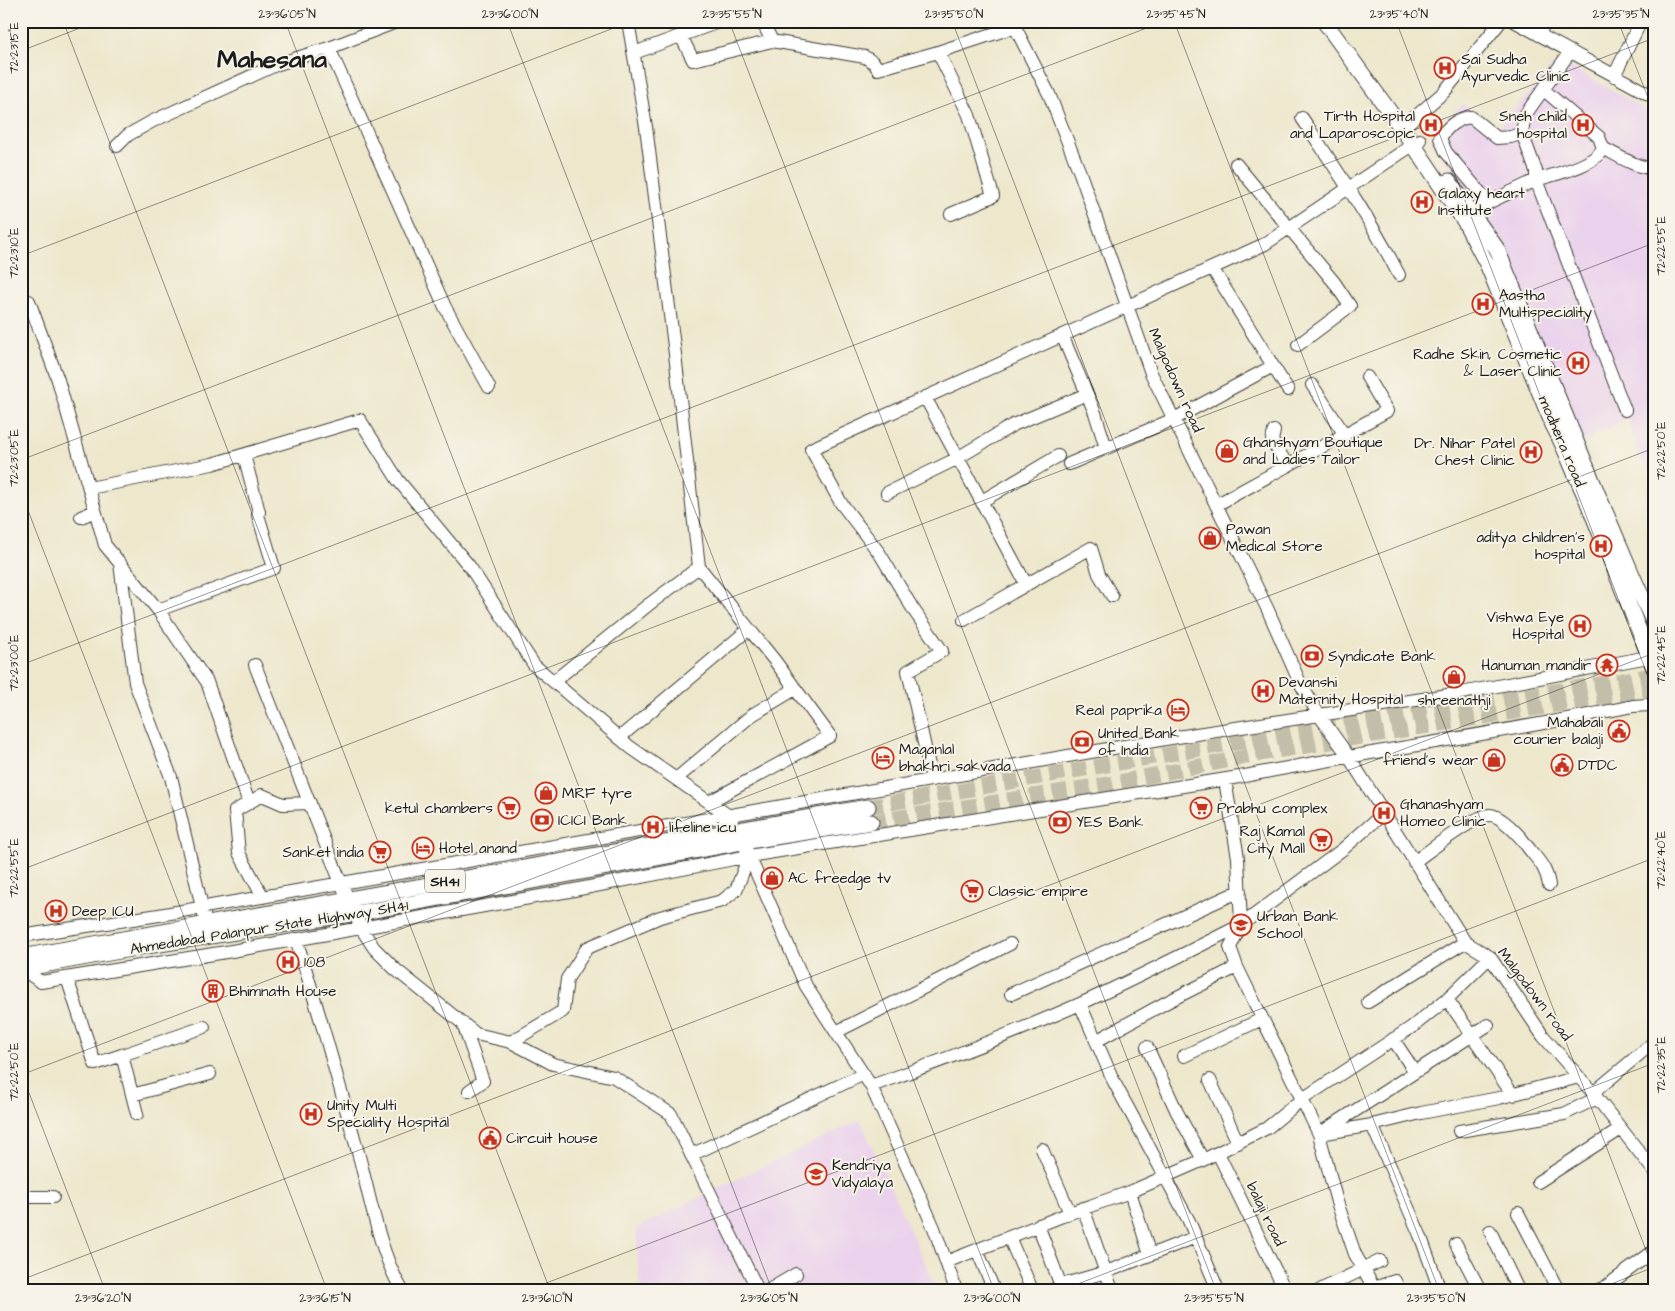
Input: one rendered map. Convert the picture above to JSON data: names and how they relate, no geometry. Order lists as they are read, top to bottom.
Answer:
{
  "streets": {
    "main road": ["modhera road", "SH41", "Ahmedabad Palanpur State Highway SH41"],
    "street": ["Malgodown road", "balaji road"]
  },
  "districts": ["Mahesana"],
  "places": {
    "hospital": [
      "Sai Sudha Ayurvedic Clinic",
      "Tirth Hospital and Laparoscopic",
      "Sneh child hospital",
      "Galaxy heart Institute",
      "Aastha Multispeciality",
      "Radhe Skin, Cosmetic & Laser Clinic",
      "Dr. Nihar Patel Chest Clinic",
      "aditya children's hospital",
      "Vishwa Eye Hospital",
      "Devanshi Maternity Hospital",
      "Ghanashyam Homeo Clinic",
      "lifeline icu",
      "Deep ICU",
      "108",
      "Unity Multi Speciality Hospital"
    ],
    "shop": [
      "Ghanshyam Boutique and Ladies Tailor",
      "Pawan Medical Store",
      "shreenathji",
      "friend's wear",
      "MRF tyre",
      "AC freedge tv"
    ],
    "bank": [
      "Syndicate Bank",
      "United Bank of India",
      "ICICI Bank",
      "YES Bank"
    ],
    "temple": ["Hanuman mandir"],
    "hotel": ["Real paprika", "Maganlal bhakhri sakvada", "Hotel anand"],
    "public building": ["Mahabali courier balaji", "DTDC", "Circuit house"],
    "supermarket": [
      "ketul chambers",
      "Prabhu complex",
      "Raj Kamal City Mall",
      "Sanket india",
      "Classic empire"
    ],
    "school or university": ["Urban Bank School", "Kendriya Vidyalaya"],
    "building": ["Bhimnath House"]
  },
  "coordinates": [
    "23°36'05\"N",
    "23°36'00\"N",
    "23°35'55\"N",
    "23°35'50\"N",
    "23°35'45\"N",
    "23°35'40\"N",
    "23°35'35\"N",
    "72°23'15\"E",
    "72°22'55\"E",
    "72°23'10\"E",
    "72°22'50\"E",
    "72°23'05\"E",
    "72°22'45\"E",
    "72°23'00\"E",
    "72°22'40\"E",
    "72°22'35\"E",
    "23°36'20\"N",
    "23°36'15\"N",
    "23°36'10\"N"
  ]
}
